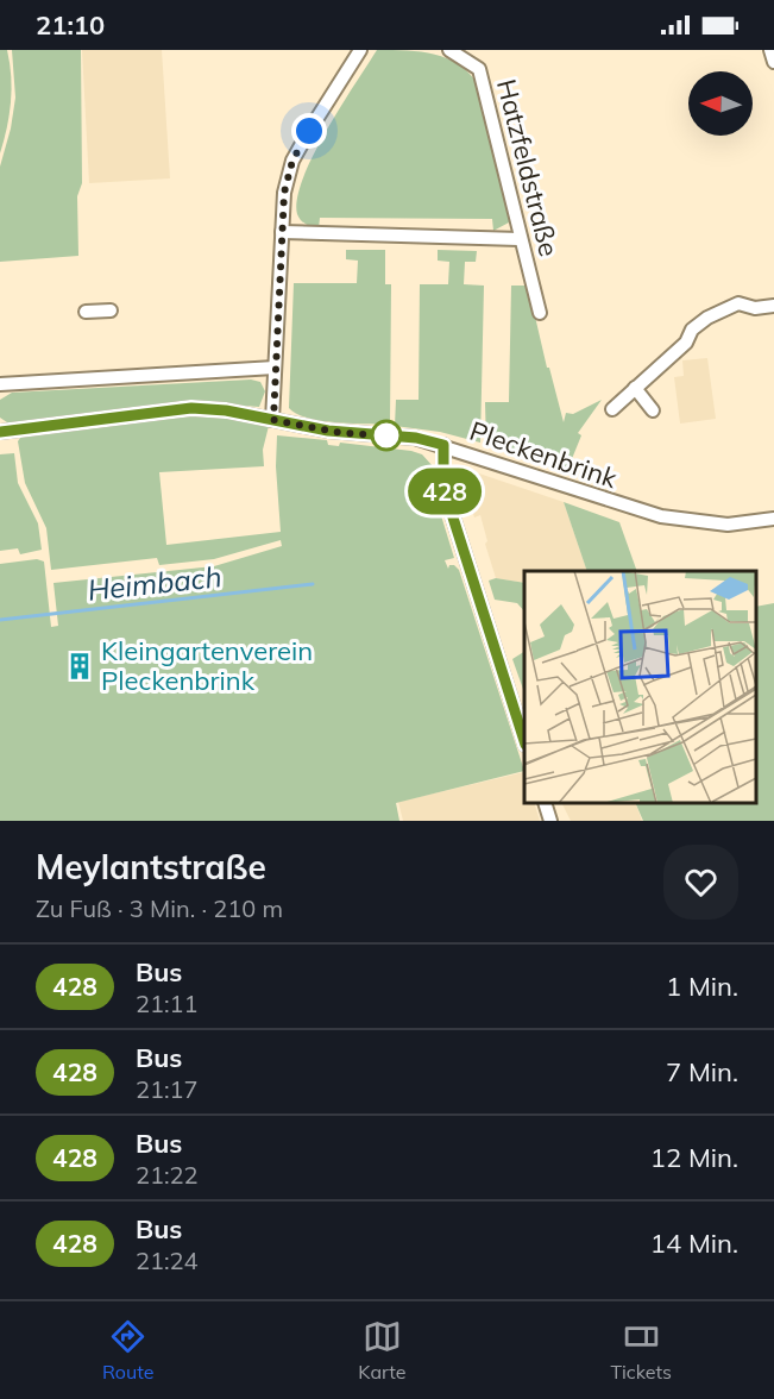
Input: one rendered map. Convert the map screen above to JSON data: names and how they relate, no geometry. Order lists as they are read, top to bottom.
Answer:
{
  "streets": {
    "street": ["Hatzfeldstraße", "Pleckenbrink"]
  },
  "water": ["Heimbach"],
  "places": {
    "building": ["Kleingartenverein Pleckenbrink"]
  },
  "lines": ["bus line 428"],
  "north": "left",
  "page": {
    "status": "21:10",
    "on_map": "428",
    "heading": ["Meylantstraße", "Zu Fuß · 3 Min. · 210 m"],
    "list": [
      {
        "mark": "428",
        "name": "Bus",
        "note": "21:11",
        "value": "1 Min."
      },
      {
        "mark": "428",
        "name": "Bus",
        "note": "21:17",
        "value": "7 Min."
      },
      {
        "mark": "428",
        "name": "Bus",
        "note": "21:22",
        "value": "12 Min."
      },
      {
        "mark": "428",
        "name": "Bus",
        "note": "21:24",
        "value": "14 Min."
      }
    ],
    "tabs": ["Route", "Karte", "Tickets"]
  }
}
